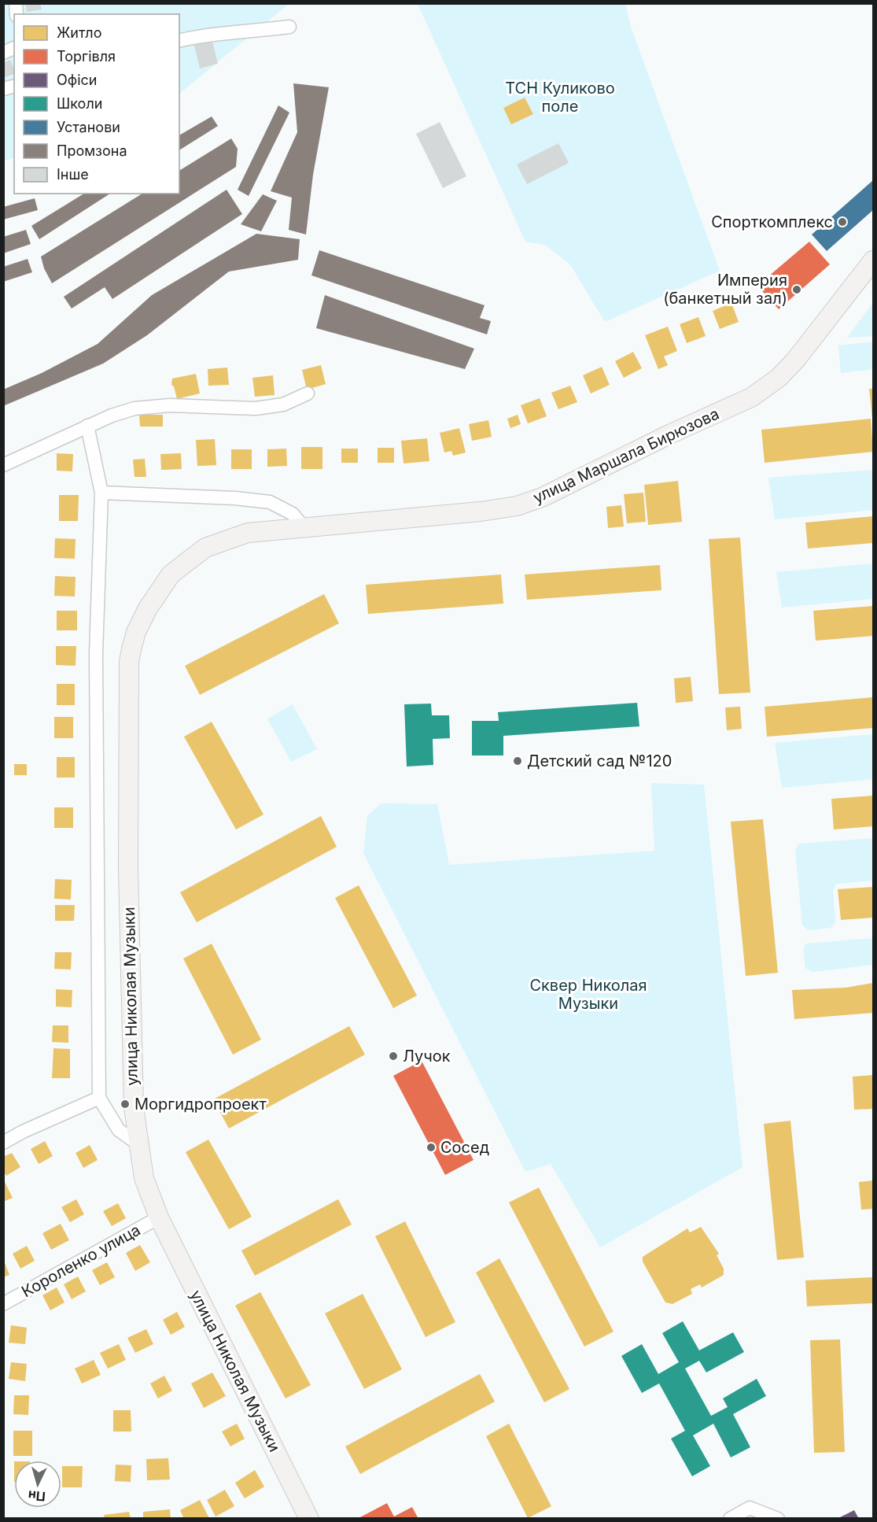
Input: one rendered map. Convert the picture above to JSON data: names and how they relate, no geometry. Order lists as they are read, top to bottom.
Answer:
{
  "streets": {
    "main road": ["улица Маршала Бирюзова", "улица Николая Музыки"],
    "street": ["Короленко улица"]
  },
  "crossings": [
    ["улица Маршала Бирюзова", "улица Николая Музыки"],
    ["улица Николая Музыки", "Короленко улица"]
  ],
  "parks": ["ТСН Куликово поле", "Сквер Николая Музыки"],
  "places": [
    "Спорткомплекс",
    "Империя (банкетный зал)",
    "Детский сад №120",
    "Лучок",
    "Моргидропроект",
    "Сосед"
  ],
  "legend": [
    "Житло",
    "Торгівля",
    "Офіси",
    "Школи",
    "Установи",
    "Промзона",
    "Інше"
  ],
  "north": "bottom"
}
